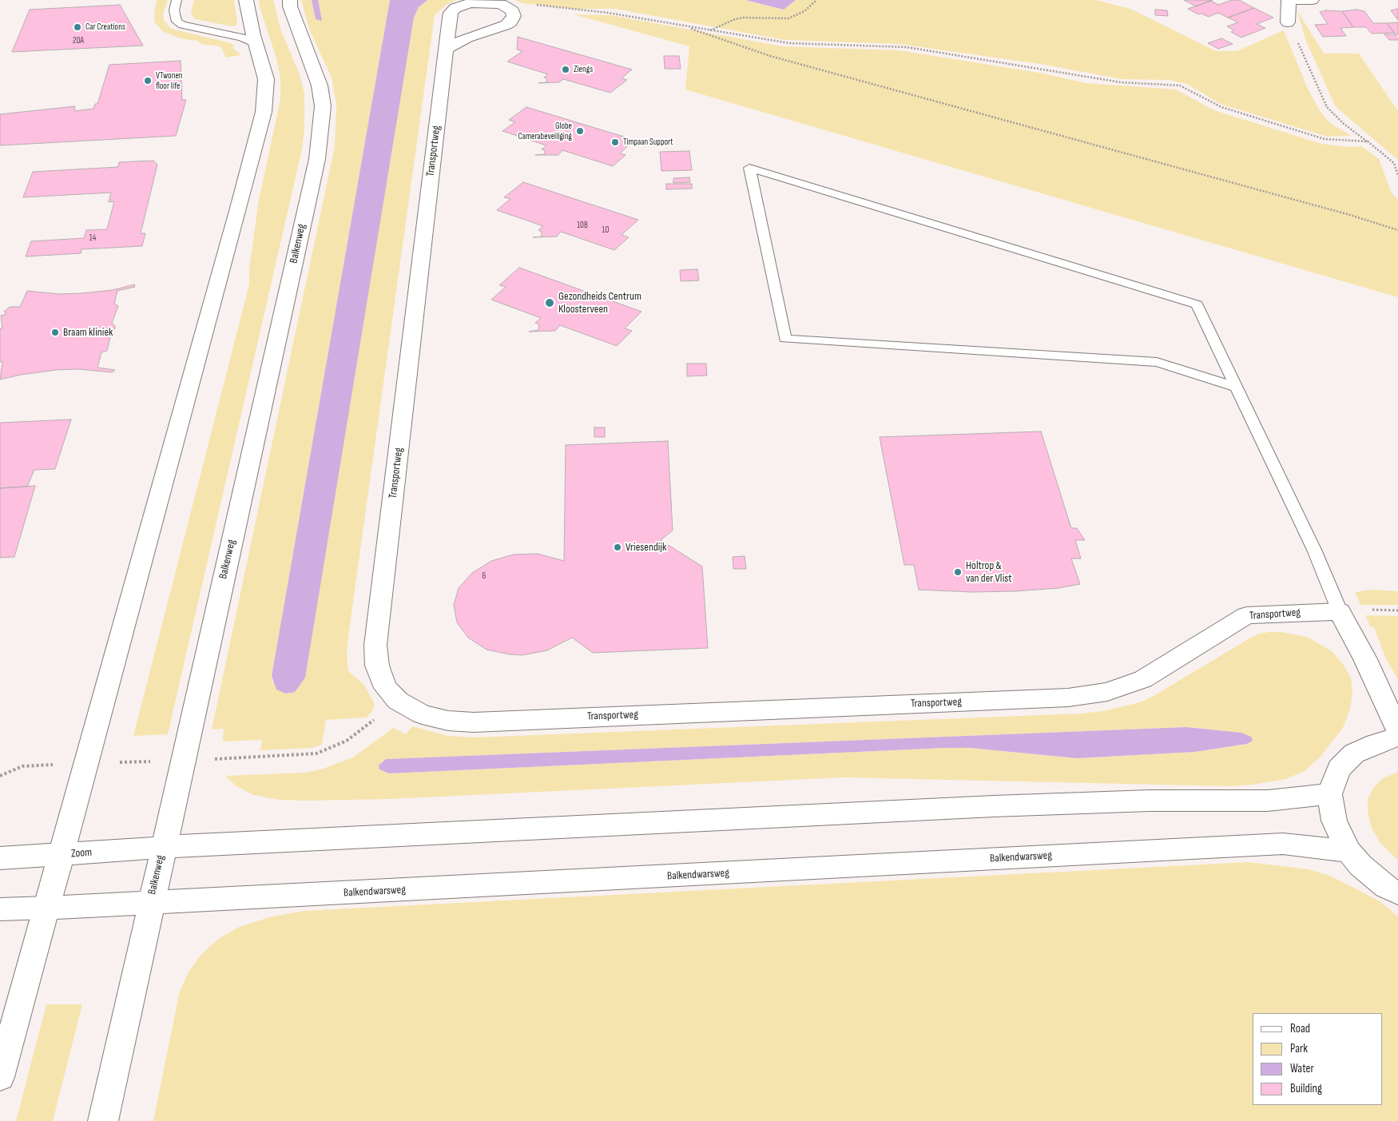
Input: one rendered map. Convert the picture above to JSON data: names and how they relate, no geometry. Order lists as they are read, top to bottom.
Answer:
{
  "streets": {
    "main road": [
      "Transportweg",
      "Balkenweg",
      "Zoom",
      "Balkendwarsweg"
    ]
  },
  "crossings": [
    ["Balkenweg", "Zoom"],
    ["Balkenweg", "Balkendwarsweg"]
  ],
  "places": [
    "Car Creations",
    "Ziengs",
    "VTwonen floor life",
    "Globe Camerabeveiliging",
    "Timpaan Support",
    "Gezondheids Centrum Kloosterveen",
    "Braam kliniek",
    "Vriesendijk",
    "Holtrop & van der Vlist"
  ],
  "house_numbers": [
    "20A",
    "10B",
    "10",
    "14",
    "6"
  ],
  "legend": [
    "Road",
    "Park",
    "Water",
    "Building"
  ]
}
